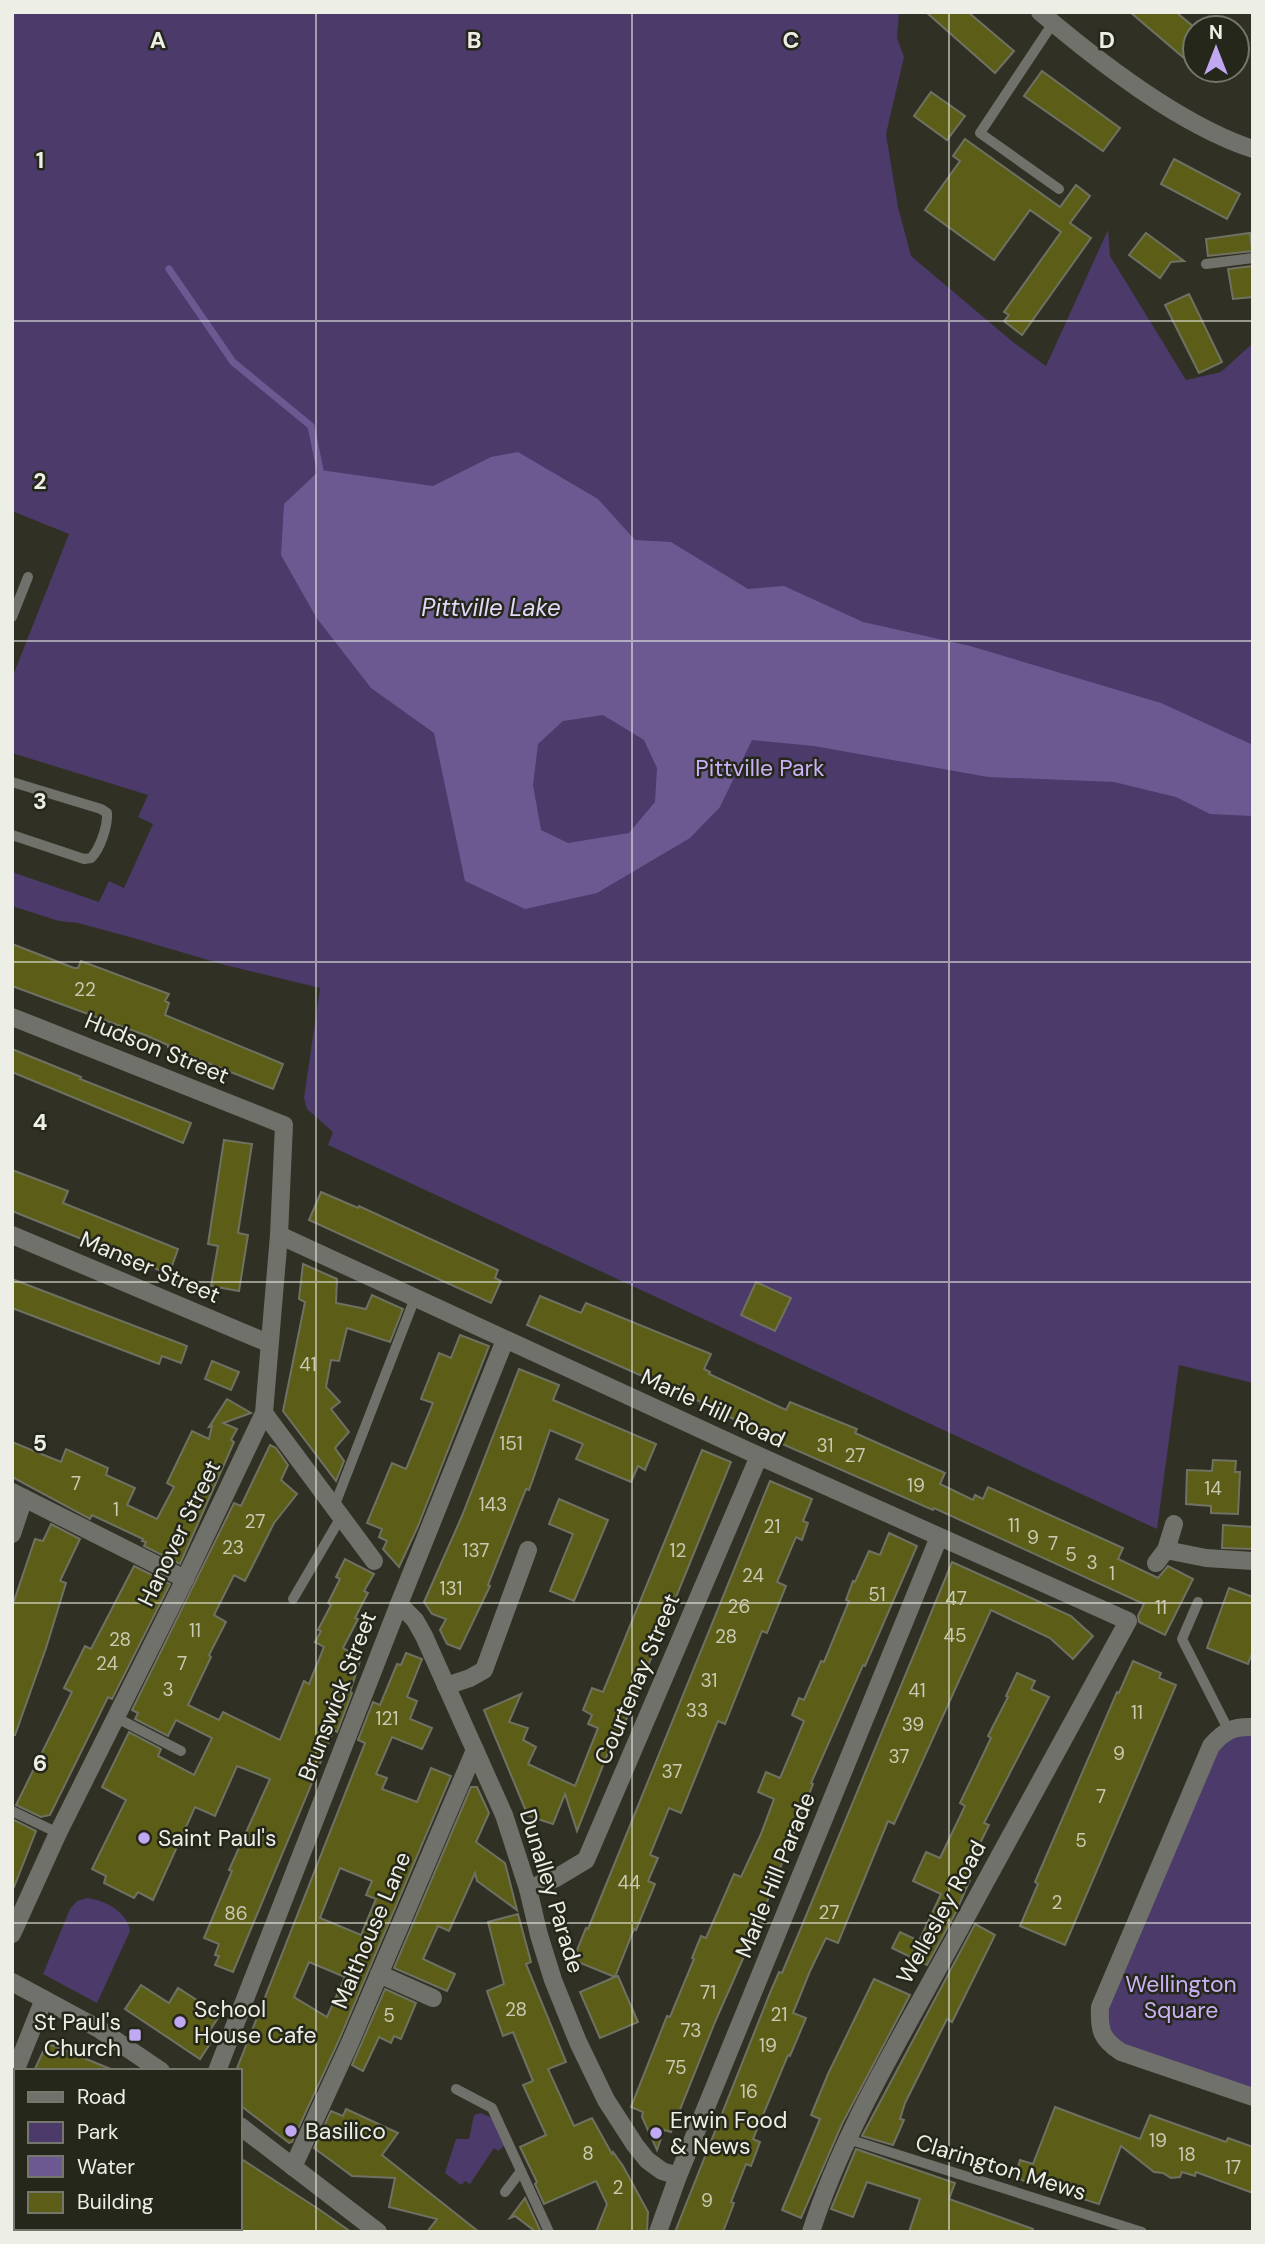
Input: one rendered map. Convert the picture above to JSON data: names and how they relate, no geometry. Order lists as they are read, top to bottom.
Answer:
{
  "streets": {
    "street": [
      "Hudson Street",
      "Manser Street",
      "Marle Hill Road",
      "Hanover Street",
      "Courtenay Street",
      "Brunswick Street",
      "Marle Hill Parade",
      "Dunalley Parade",
      "Wellesley Road",
      "Malthouse Lane"
    ],
    "lane": ["Clarington Mews"]
  },
  "crossings": [
    ["Hudson Street", "Hanover Street"],
    ["Manser Street", "Hanover Street"],
    ["Marle Hill Road", "Hanover Street"],
    ["Marle Hill Road", "Courtenay Street"],
    ["Marle Hill Road", "Brunswick Street"],
    ["Marle Hill Road", "Marle Hill Parade"],
    ["Marle Hill Road", "Wellesley Road"],
    ["Courtenay Street", "Dunalley Parade"],
    ["Brunswick Street", "Dunalley Parade"],
    ["Marle Hill Parade", "Dunalley Parade"],
    ["Dunalley Parade", "Malthouse Lane"],
    ["Wellesley Road", "Clarington Mews"]
  ],
  "water": ["Pittville Lake"],
  "parks": ["Pittville Park", "Wellington Square"],
  "places": {
    "other": [
      "Saint Paul's",
      "School House Cafe",
      "Basilico",
      "Erwin Food & News"
    ],
    "transit": ["St Paul's Church"]
  },
  "house_numbers": [
    "22",
    "41",
    "151",
    "31",
    "27",
    "7",
    "19",
    "14",
    "143",
    "1",
    "27",
    "11",
    "21",
    "9",
    "7",
    "23",
    "137",
    "12",
    "5",
    "3",
    "1",
    "24",
    "131",
    "51",
    "47",
    "26",
    "11",
    "11",
    "45",
    "28",
    "28",
    "24",
    "7",
    "31",
    "3",
    "41",
    "33",
    "11",
    "121",
    "39",
    "9",
    "37",
    "37",
    "7",
    "5",
    "44",
    "2",
    "27",
    "86",
    "71",
    "28",
    "21",
    "5",
    "73",
    "19",
    "75",
    "16",
    "19",
    "8",
    "18",
    "17",
    "2",
    "9"
  ],
  "legend": [
    "Road",
    "Park",
    "Water",
    "Building"
  ],
  "north": "top",
  "grid": {
    "columns": [
      "A",
      "B",
      "C",
      "D"
    ],
    "rows": [
      "1",
      "2",
      "3",
      "4",
      "5",
      "6"
    ]
  }
}
